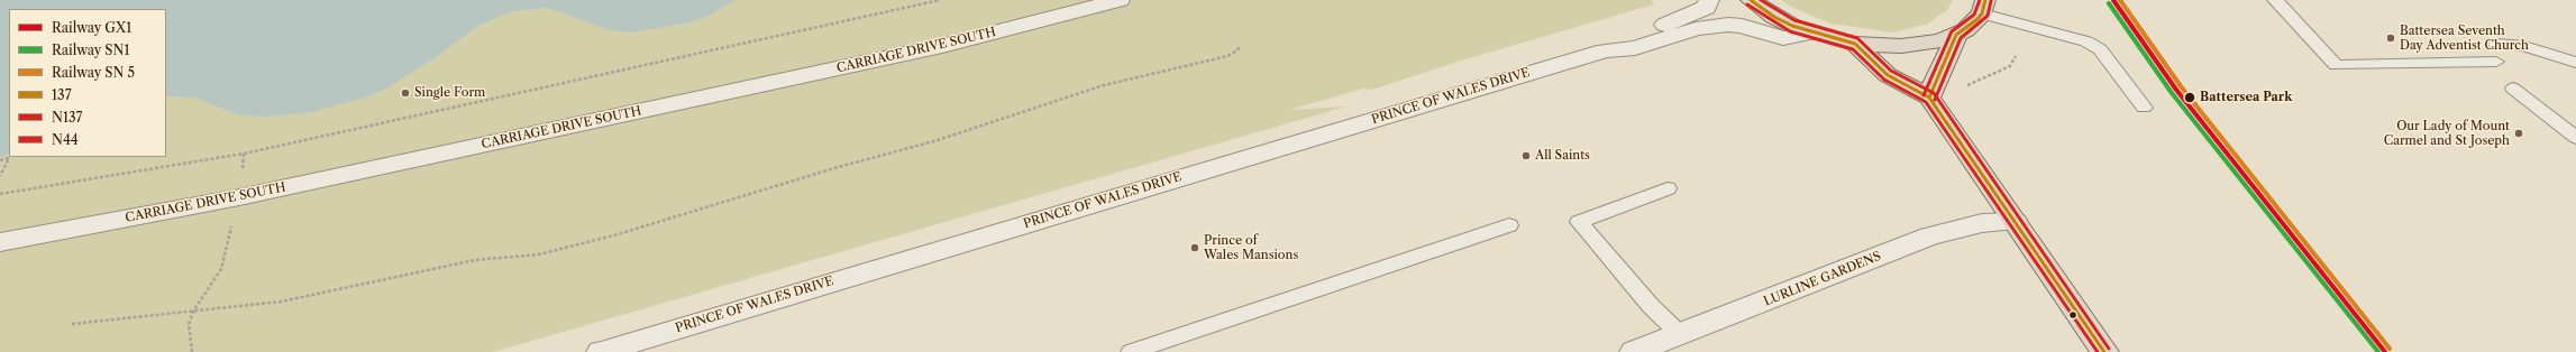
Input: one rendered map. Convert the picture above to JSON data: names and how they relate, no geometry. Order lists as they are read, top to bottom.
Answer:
{
  "streets": {
    "street": ["CARRIAGE DRIVE SOUTH", "PRINCE OF WALES DRIVE", "LURLINE GARDENS"]
  },
  "places": [
    "Battersea Seventh Day Adventist Church",
    "Single Form",
    "Battersea Park",
    "Our Lady of Mount Carmel and St Joseph",
    "All Saints",
    "Prince of Wales Mansions"
  ],
  "lines": [
    "rail line GX1",
    "transit line 137",
    "transit line N44",
    "transit line N137",
    "rail line SN1"
  ],
  "legend": [
    "Railway GX1",
    "Railway SN1",
    "Railway SN 5",
    "137",
    "N137",
    "N44"
  ]
}
